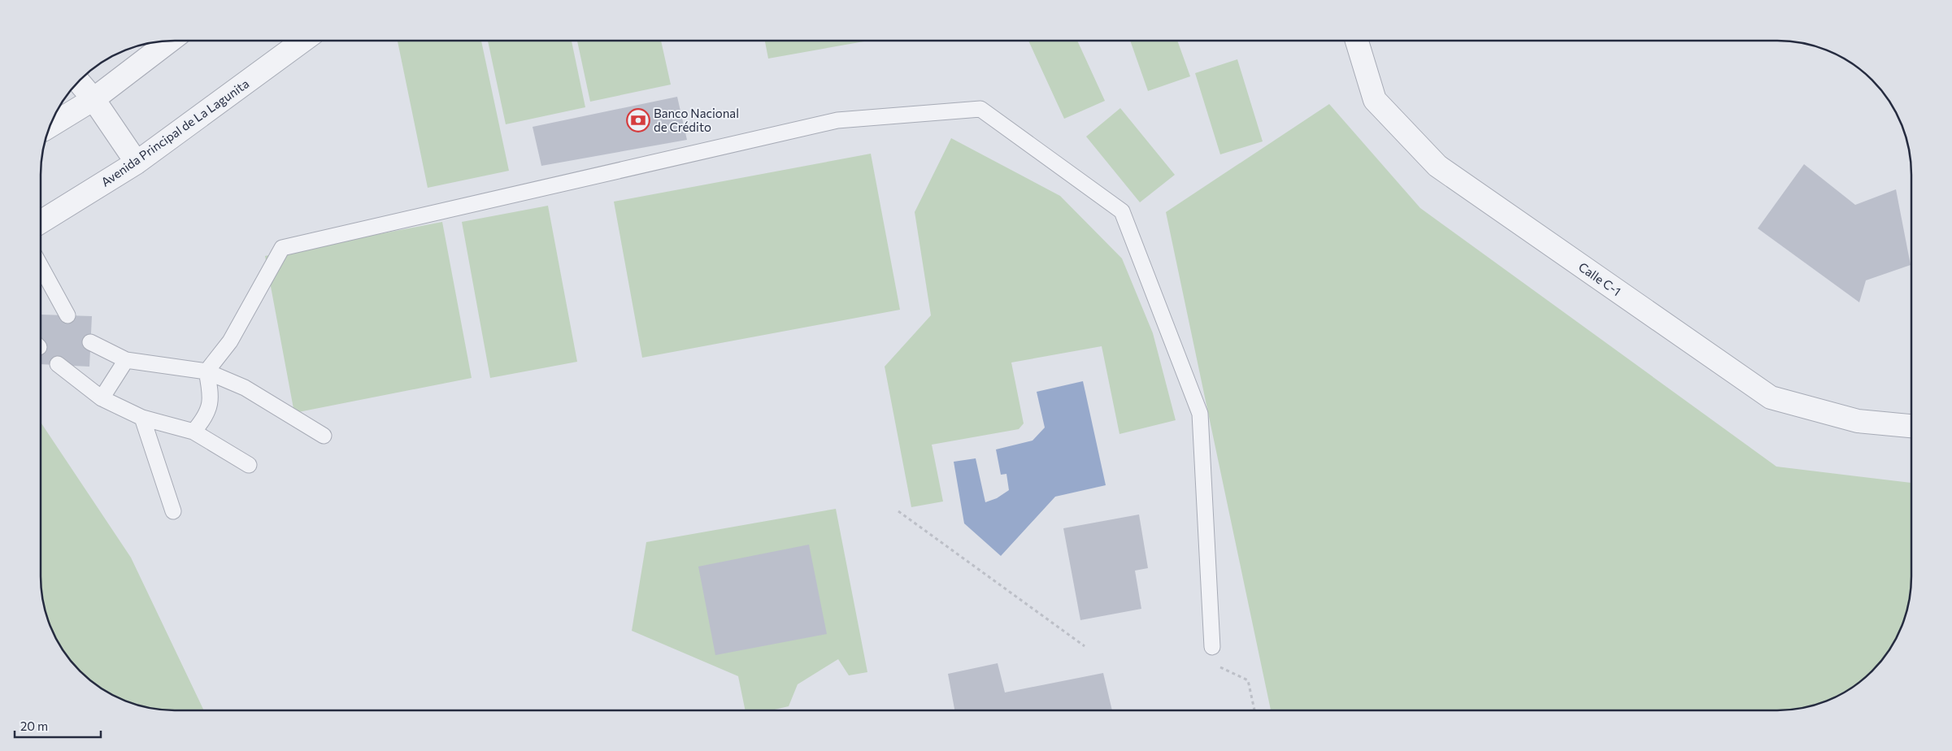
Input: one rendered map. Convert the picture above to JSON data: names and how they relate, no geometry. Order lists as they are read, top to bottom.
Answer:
{
  "streets": {
    "street": ["Avenida Principal de La Lagunita", "Calle C-1"]
  },
  "places": {
    "bank": ["Banco Nacional de Crédito"]
  },
  "scale_bar": "20 m"
}
